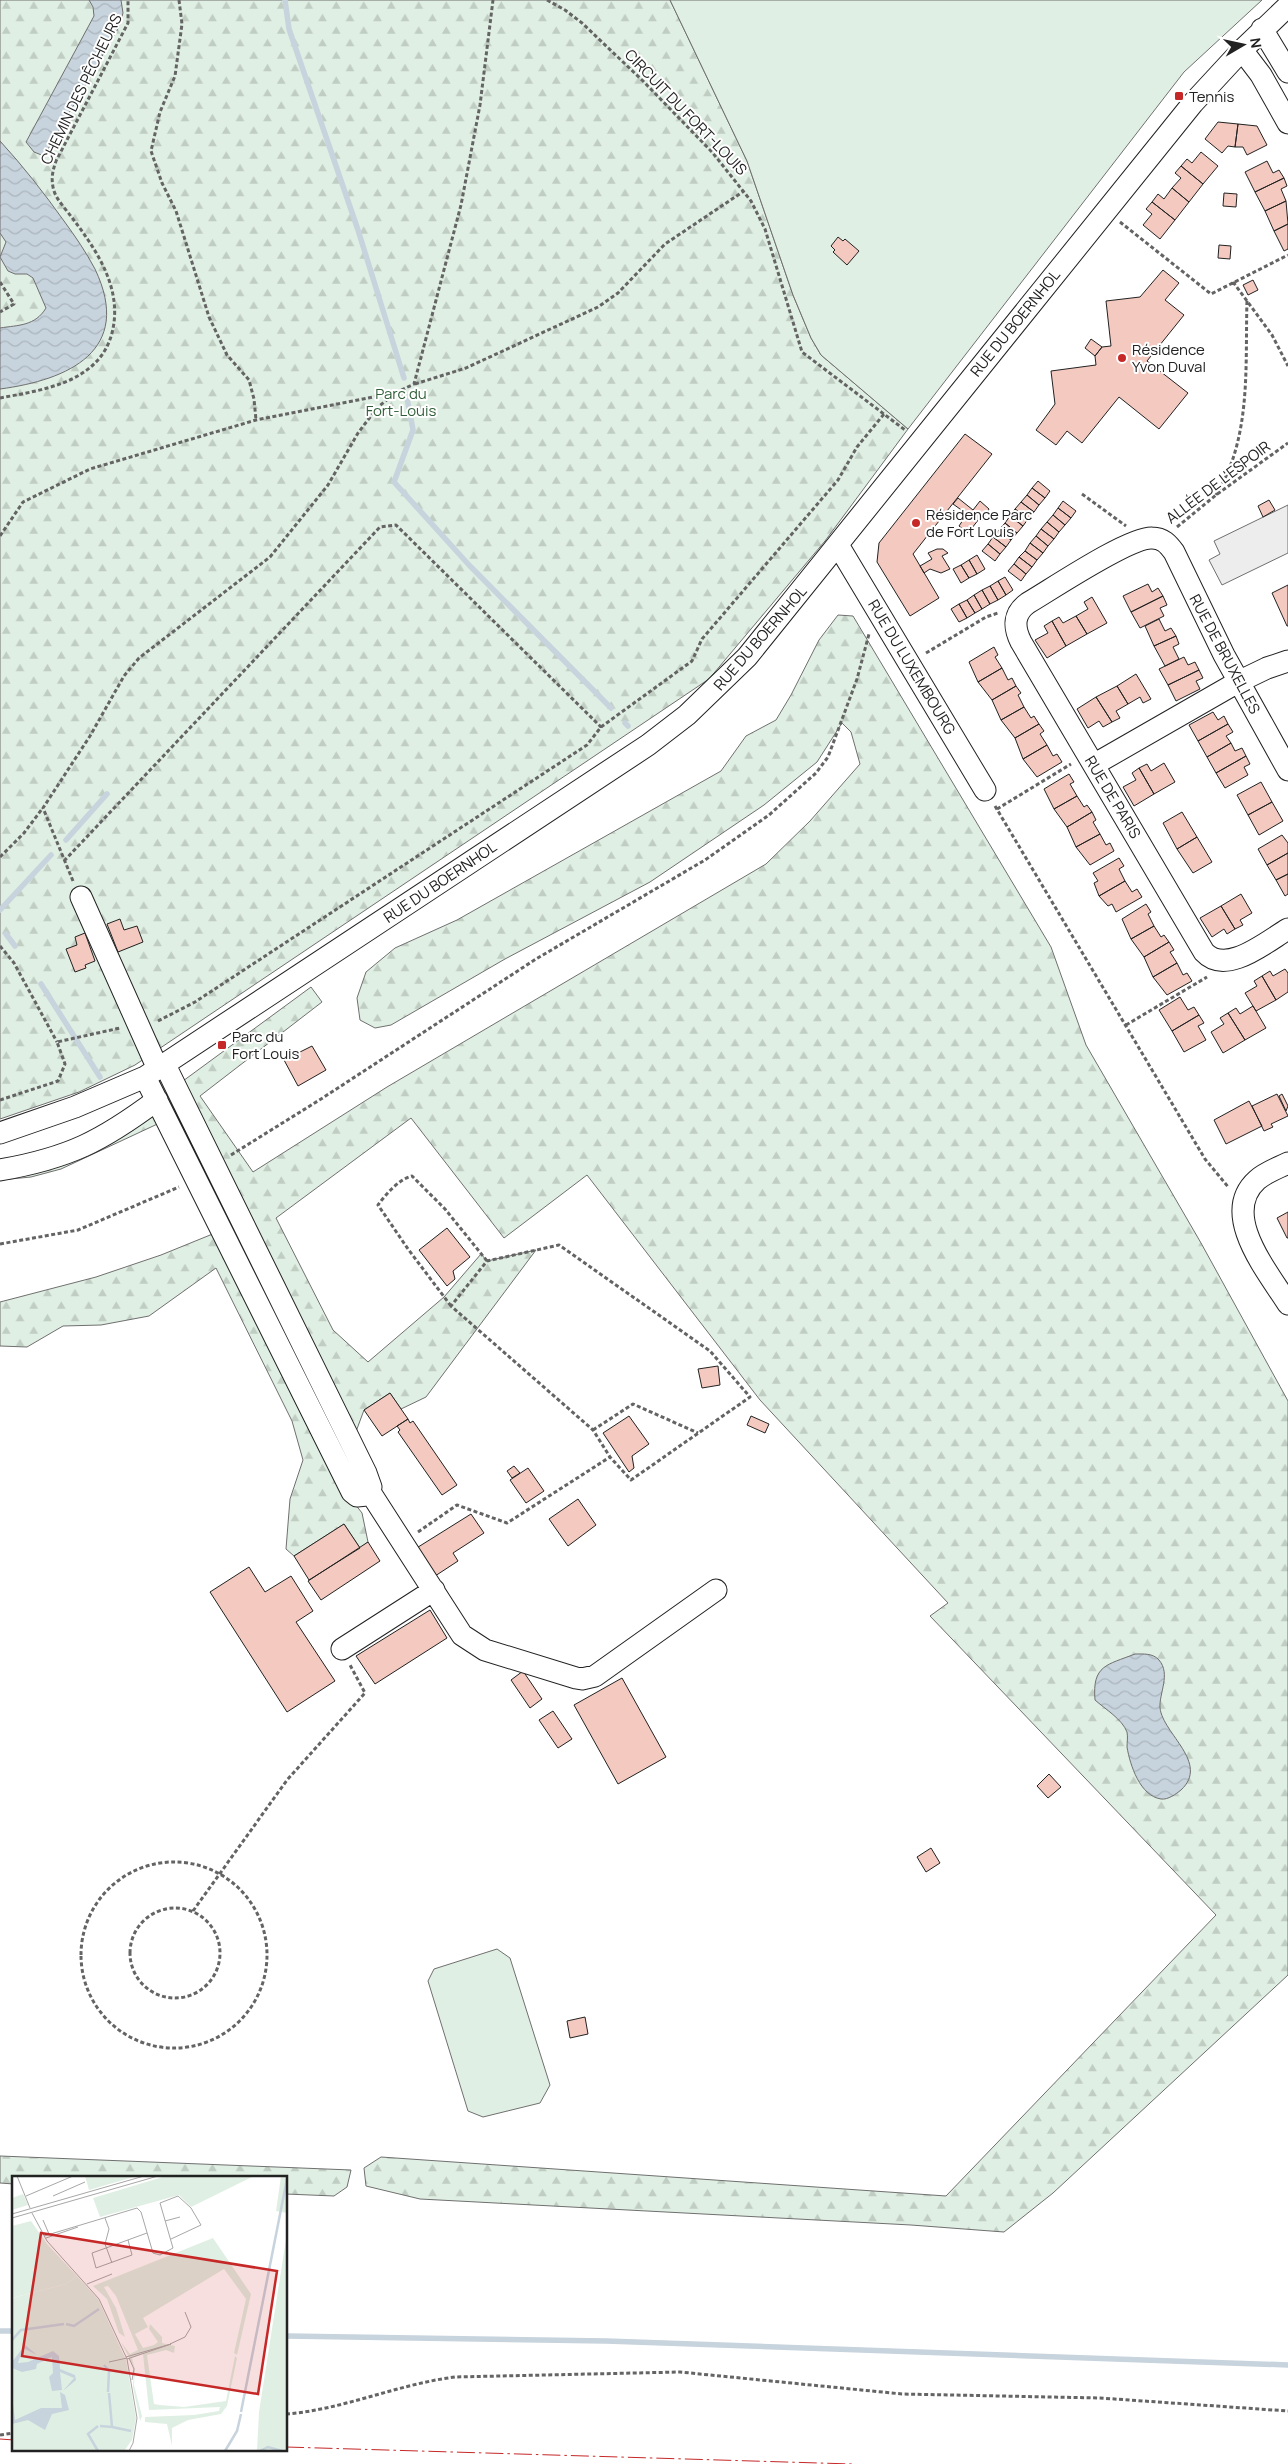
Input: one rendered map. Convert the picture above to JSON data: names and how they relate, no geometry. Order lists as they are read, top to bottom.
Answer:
{
  "streets": {
    "street": [
      "RUE DU BOERNHOL",
      "RUE DE BRUXELLES",
      "RUE DU LUXEMBOURG",
      "RUE DE PARIS"
    ],
    "path": ["CHEMIN DES PÊCHEURS", "CIRCUIT DU FORT-LOUIS", "ALLÉE DE L'ESPOIR"]
  },
  "crossings": [
    ["CIRCUIT DU FORT-LOUIS", "RUE DU BOERNHOL"],
    ["RUE DU BOERNHOL", "RUE DU LUXEMBOURG"],
    ["ALLÉE DE L'ESPOIR", "RUE DE BRUXELLES"]
  ],
  "parks": ["Parc du Fort-Louis"],
  "places": {
    "transit": ["Tennis", "Parc du Fort Louis"],
    "other": ["Résidence Yvon Duval", "Résidence Parc de Fort Louis"]
  },
  "north": "right"
}
